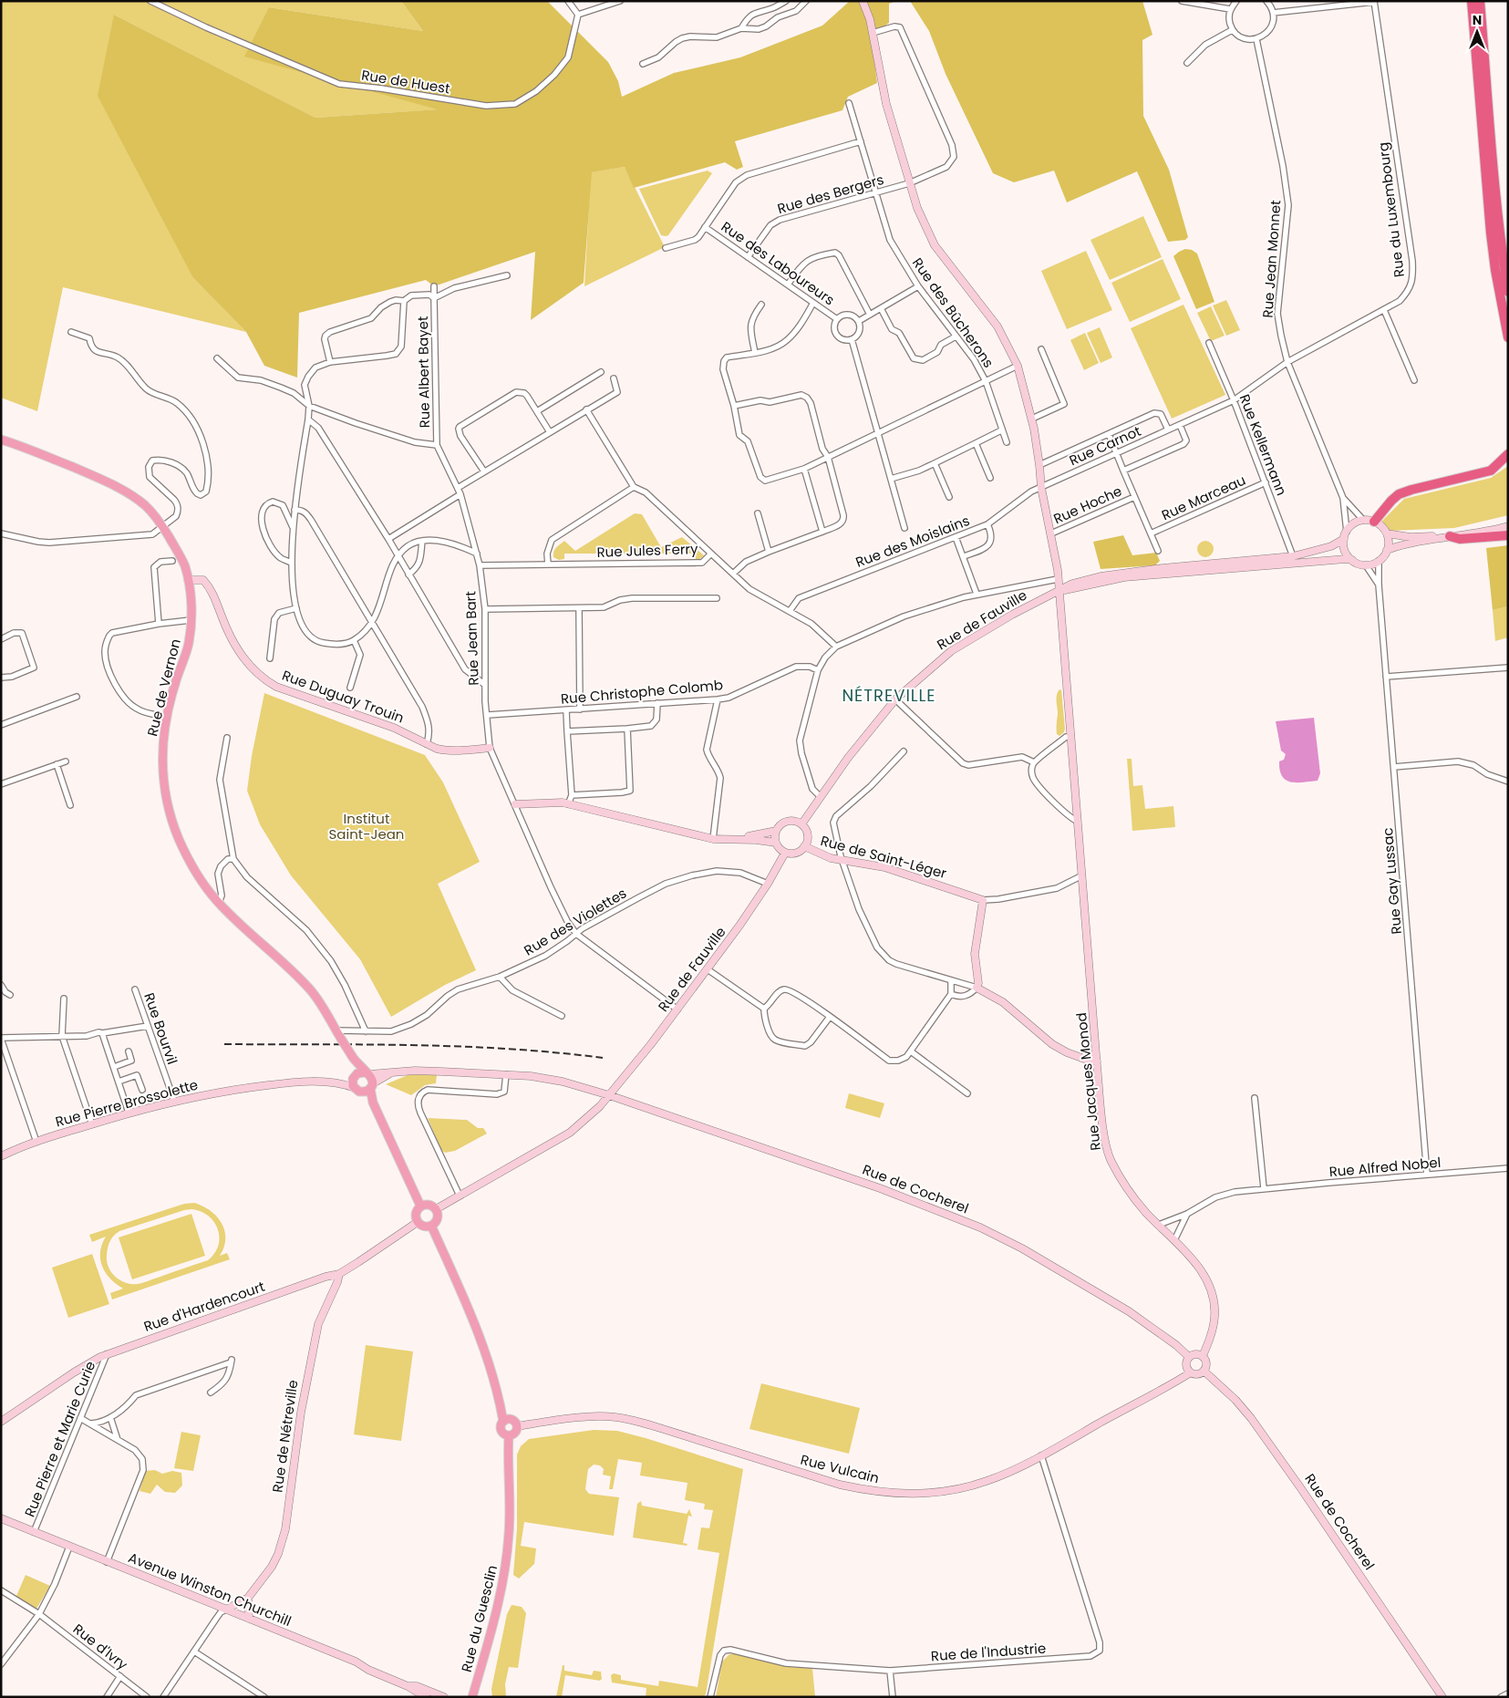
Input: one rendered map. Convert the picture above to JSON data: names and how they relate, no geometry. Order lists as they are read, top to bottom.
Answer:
{
  "streets": {
    "main road": ["Rue de Vernon", "Rue du Guesclin"],
    "street": [
      "Rue de Huest",
      "Rue des Bergers",
      "Rue du Luxembourg",
      "Rue Jean Monnet",
      "Rue des Laboureurs",
      "Rue des Bûcherons",
      "Rue Albert Bayet",
      "Rue Kellermann",
      "Rue Carnot",
      "Rue Marceau",
      "Rue Hoche",
      "Rue des Moislains",
      "Rue Jules Ferry",
      "Rue de Fauville",
      "Rue Jean Bart",
      "Rue Christophe Colomb",
      "Rue Duguay Trouin",
      "Rue de Saint-Léger",
      "Rue Gay Lussac",
      "Rue des Violettes",
      "Rue Bourvil",
      "Rue Jacques Monod",
      "Rue Pierre Brossolette",
      "Rue Alfred Nobel",
      "Rue de Cocherel",
      "Rue d'Hardencourt",
      "Rue de Nétreville",
      "Rue Pierre et Marie Curie",
      "Rue Vulcain",
      "Avenue Winston Churchill",
      "Rue d'Ivry",
      "Rue de l'Industrie"
    ]
  },
  "crossings": [
    ["Rue des Bergers", "Rue des Laboureurs"],
    ["Rue des Bergers", "Rue des Bûcherons"],
    ["Rue des Bergers", "Rue Jacques Monod"],
    ["Rue du Luxembourg", "Rue Jean Monnet"],
    ["Rue du Luxembourg", "Rue Kellermann"],
    ["Rue du Luxembourg", "Rue Carnot"],
    ["Rue Jean Monnet", "Rue de Fauville"],
    ["Rue Jean Monnet", "Rue Gay Lussac"],
    ["Rue Albert Bayet", "Rue Jean Bart"],
    ["Rue Kellermann", "Rue Carnot"],
    ["Rue Kellermann", "Rue Marceau"],
    ["Rue Kellermann", "Rue de Fauville"],
    ["Rue Carnot", "Rue des Moislains"],
    ["Rue Carnot", "Rue Jacques Monod"],
    ["Rue Hoche", "Rue Jacques Monod"],
    ["Rue des Moislains", "Rue Jules Ferry"],
    ["Rue des Moislains", "Rue Jacques Monod"],
    ["Rue Jules Ferry", "Rue Jean Bart"],
    ["Rue de Fauville", "Rue Jean Bart"],
    ["Rue de Fauville", "Rue de Saint-Léger"],
    ["Rue de Fauville", "Rue Gay Lussac"],
    ["Rue de Fauville", "Rue des Violettes"],
    ["Rue de Fauville", "Rue Jacques Monod"],
    ["Rue de Fauville", "Rue de Cocherel"],
    ["Rue Jean Bart", "Rue Christophe Colomb"],
    ["Rue Jean Bart", "Rue Duguay Trouin"],
    ["Rue Jean Bart", "Rue des Violettes"],
    ["Rue de Vernon", "Rue Duguay Trouin"],
    ["Rue de Vernon", "Rue des Violettes"],
    ["Rue de Vernon", "Rue Pierre Brossolette"],
    ["Rue Gay Lussac", "Rue Alfred Nobel"],
    ["Rue Bourvil", "Rue Pierre Brossolette"],
    ["Rue Jacques Monod", "Rue Alfred Nobel"],
    ["Rue Jacques Monod", "Rue de Cocherel"],
    ["Rue Jacques Monod", "Rue Vulcain"],
    ["Rue de Cocherel", "Rue Vulcain"],
    ["Rue d'Hardencourt", "Rue de Nétreville"],
    ["Rue d'Hardencourt", "Rue Pierre et Marie Curie"],
    ["Rue de Nétreville", "Avenue Winston Churchill"],
    ["Rue Pierre et Marie Curie", "Avenue Winston Churchill"],
    ["Rue Vulcain", "Rue du Guesclin"],
    ["Rue Vulcain", "Rue de l'Industrie"]
  ],
  "districts": ["NÉTREVILLE"],
  "parks": ["Institut Saint-Jean"],
  "north": "top"
}
